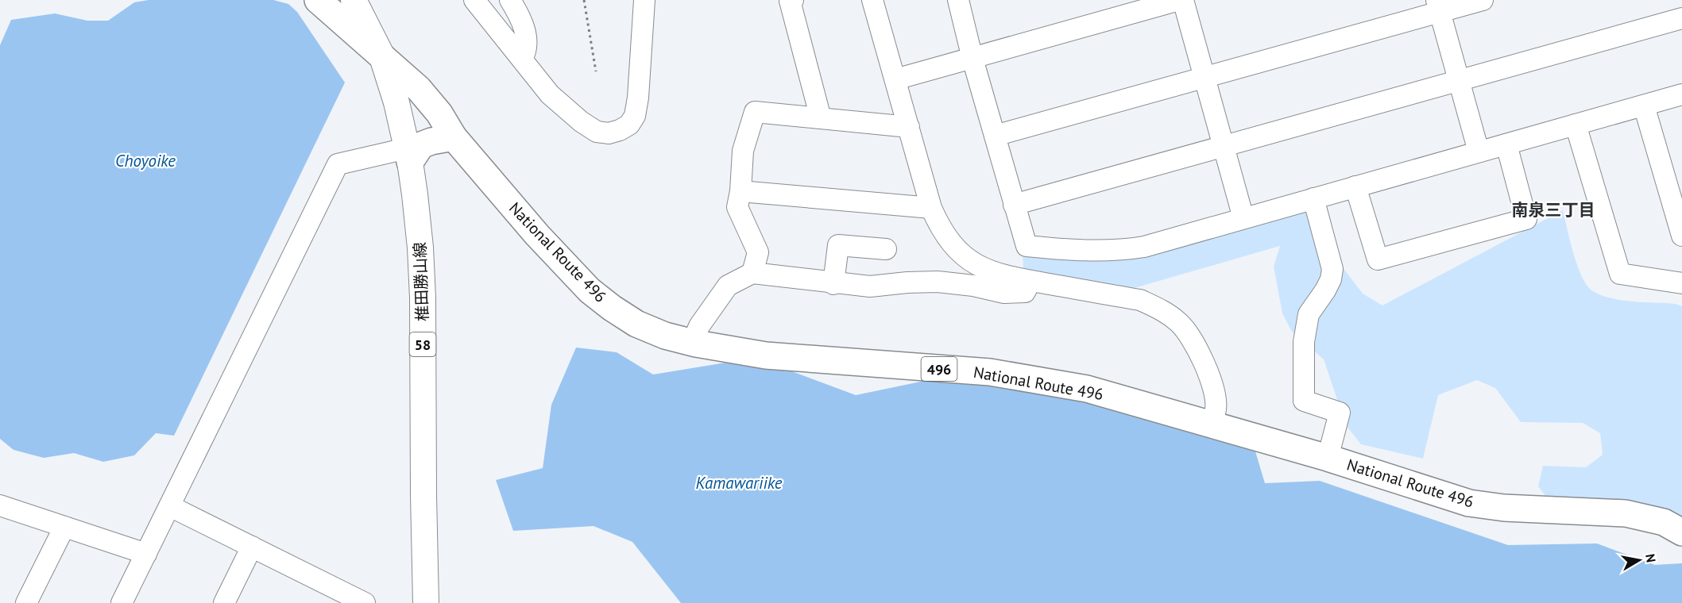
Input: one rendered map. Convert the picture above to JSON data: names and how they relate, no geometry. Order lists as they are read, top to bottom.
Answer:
{
  "streets": {
    "highway": ["National Route 496", "496"],
    "main road": ["椎田勝山線", "58"]
  },
  "crossings": [
    ["National Route 496", "椎田勝山線"]
  ],
  "districts": ["南泉三丁目"],
  "water": ["Choyoike", "Kamawariike"],
  "north": "right"
}
